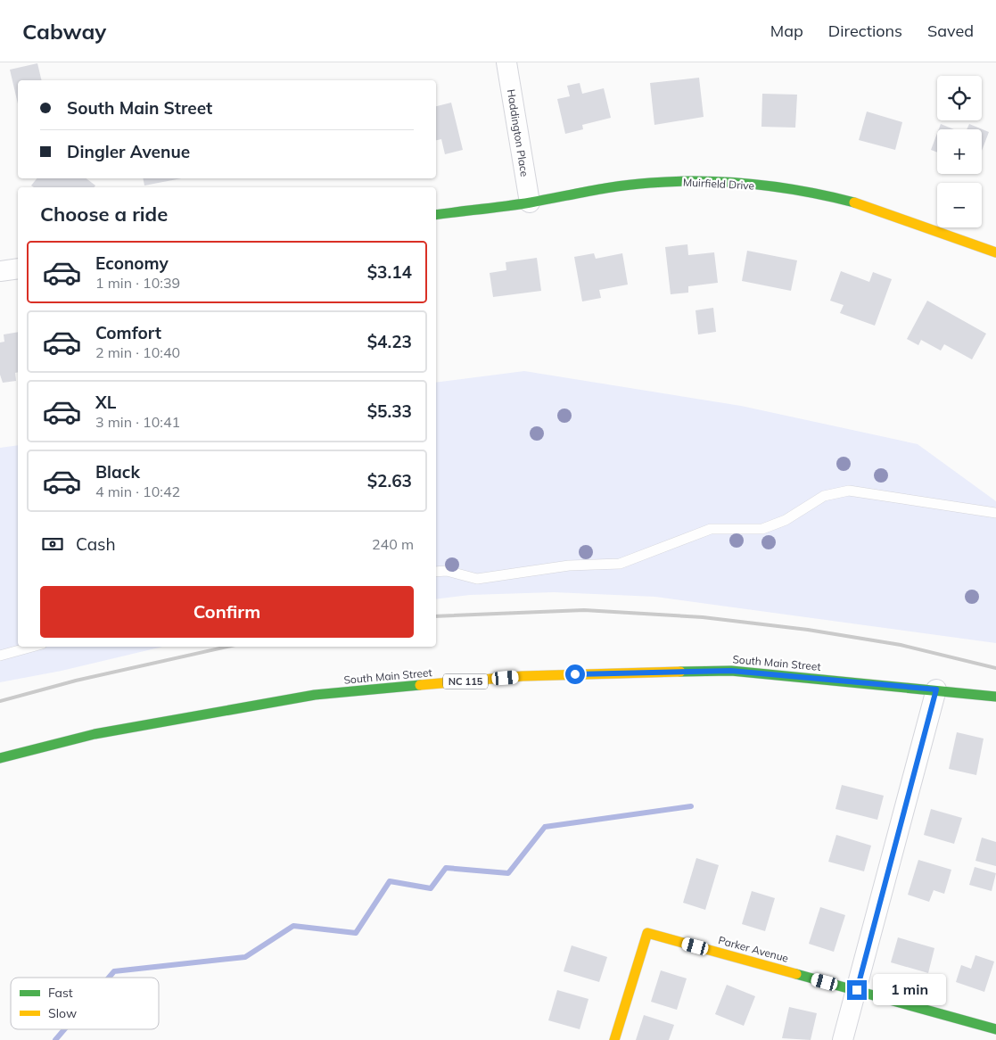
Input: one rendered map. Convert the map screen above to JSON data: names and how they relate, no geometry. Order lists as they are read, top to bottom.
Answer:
{
  "streets": {
    "street": [
      "Haddington Place",
      "Muirfield Drive",
      "South Main Street",
      "NC 115",
      "Parker Avenue"
    ]
  },
  "crossings": [
    ["Haddington Place", "Muirfield Drive"]
  ],
  "legend": ["Fast", "Slow"],
  "page": {
    "header": "Cabway",
    "nav": ["Map", "Directions", "Saved"],
    "map_buttons": ["+", "−"],
    "banner": ["South Main Street", "Dingler Avenue"],
    "heading": "Choose a ride",
    "list": [
      {
        "name": "Economy",
        "note": "1 min · 10:39",
        "value": "$3.14"
      },
      {
        "name": "Comfort",
        "note": "2 min · 10:40",
        "value": "$4.23"
      },
      {
        "name": "XL",
        "note": "3 min · 10:41",
        "value": "$5.33"
      },
      {
        "name": "Black",
        "note": "4 min · 10:42",
        "value": "$2.63"
      }
    ],
    "pay": ["Cash", "240 m"],
    "buttons": "Confirm",
    "bubble": "1 min"
  }
}
